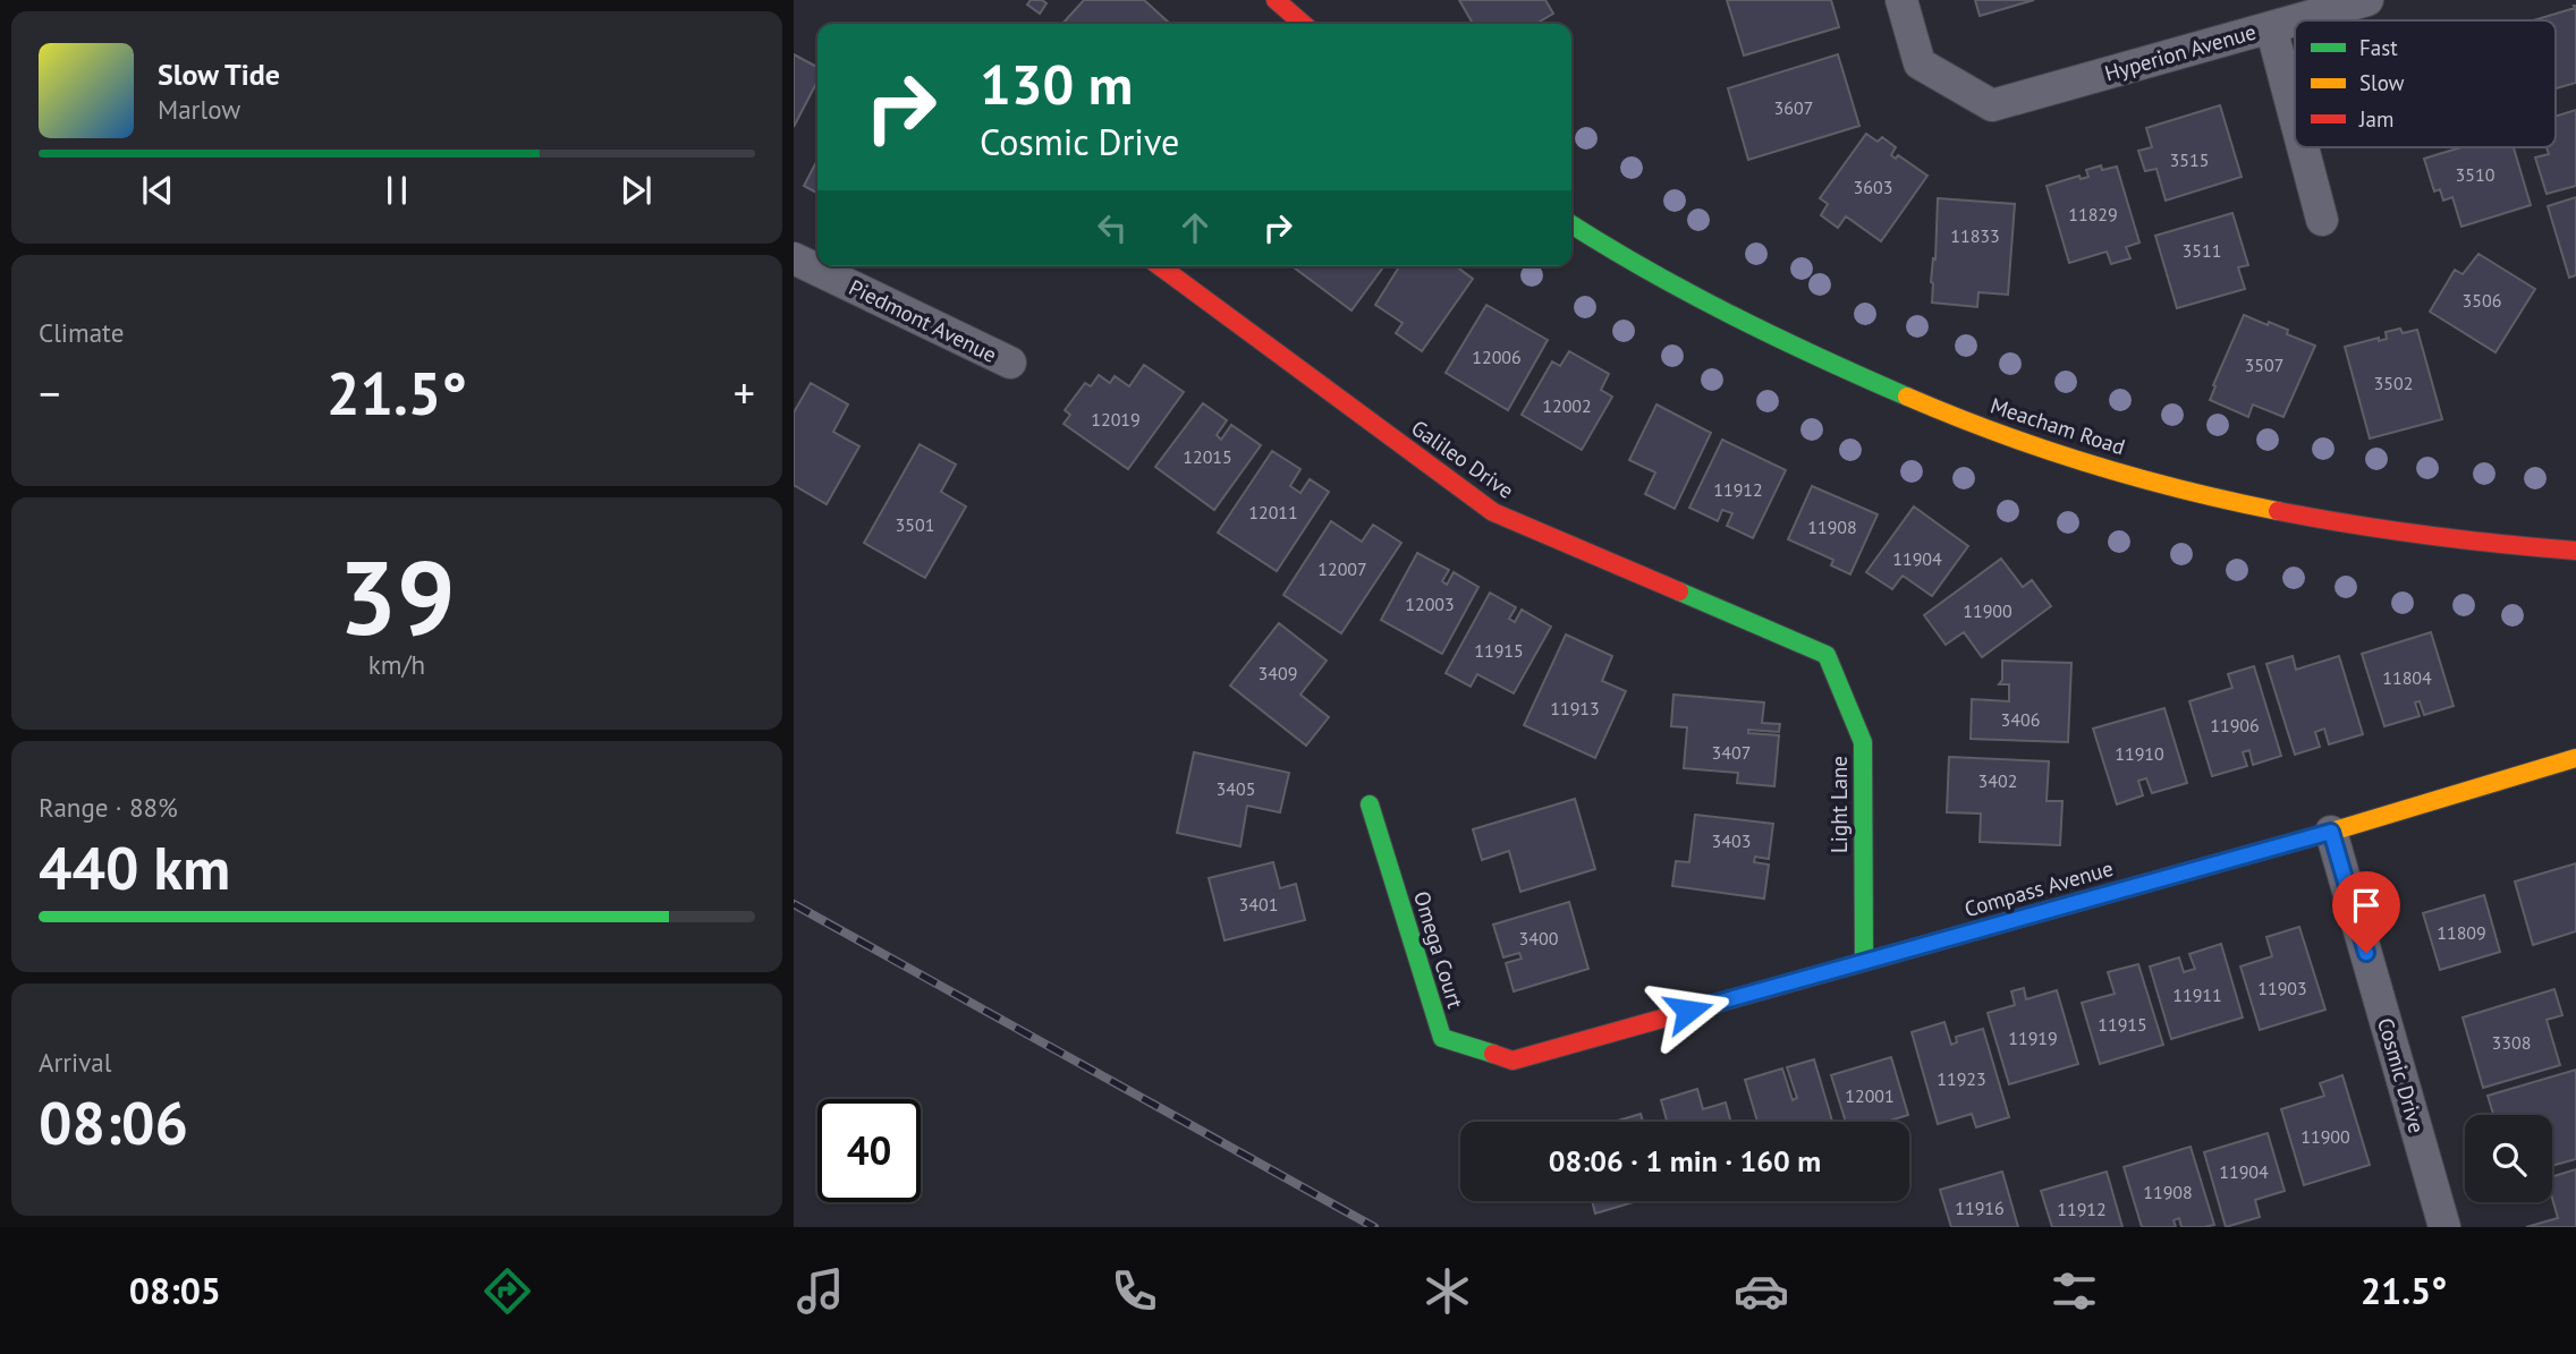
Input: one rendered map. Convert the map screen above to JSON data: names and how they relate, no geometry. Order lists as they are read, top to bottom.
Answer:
{
  "streets": {
    "street": [
      "Hyperion Avenue",
      "Piedmont Avenue",
      "Meacham Road",
      "Galileo Drive",
      "Light Lane",
      "Compass Avenue",
      "Omega Court",
      "Cosmic Drive"
    ]
  },
  "crossings": [
    ["Galileo Drive", "Light Lane"],
    ["Light Lane", "Compass Avenue"],
    ["Compass Avenue", "Omega Court"],
    ["Compass Avenue", "Cosmic Drive"]
  ],
  "house_numbers": [
    "3607",
    "3515",
    "3510",
    "3603",
    "11829",
    "11833",
    "3511",
    "3506",
    "12006",
    "3507",
    "3502",
    "12002",
    "12019",
    "12015",
    "11912",
    "12011",
    "3501",
    "11908",
    "11904",
    "12007",
    "12003",
    "11900",
    "11915",
    "3409",
    "11804",
    "11913",
    "3406",
    "11906",
    "3407",
    "11910",
    "3402",
    "3405",
    "3403",
    "3401",
    "11809",
    "3400",
    "11903",
    "11911",
    "11915",
    "11919",
    "3308",
    "11923",
    "12001",
    "11900",
    "11904",
    "11908",
    "11916",
    "11912"
  ],
  "legend": ["Fast", "Slow", "Jam"],
  "page": {
    "turn": ["130 m", "Cosmic Drive"],
    "song": ["Slow Tide", "Marlow"],
    "tile": [
      "Climate",
      ["39", "km/h"],
      ["Range · 88%", "440 km"],
      ["Arrival", "08:06"]
    ],
    "heat": ["−", "21.5°", "+"],
    "limit": "40",
    "trip": "08:06 · 1 min · 160 m",
    "tabs": ["08:05", "21.5°"]
  }
}
